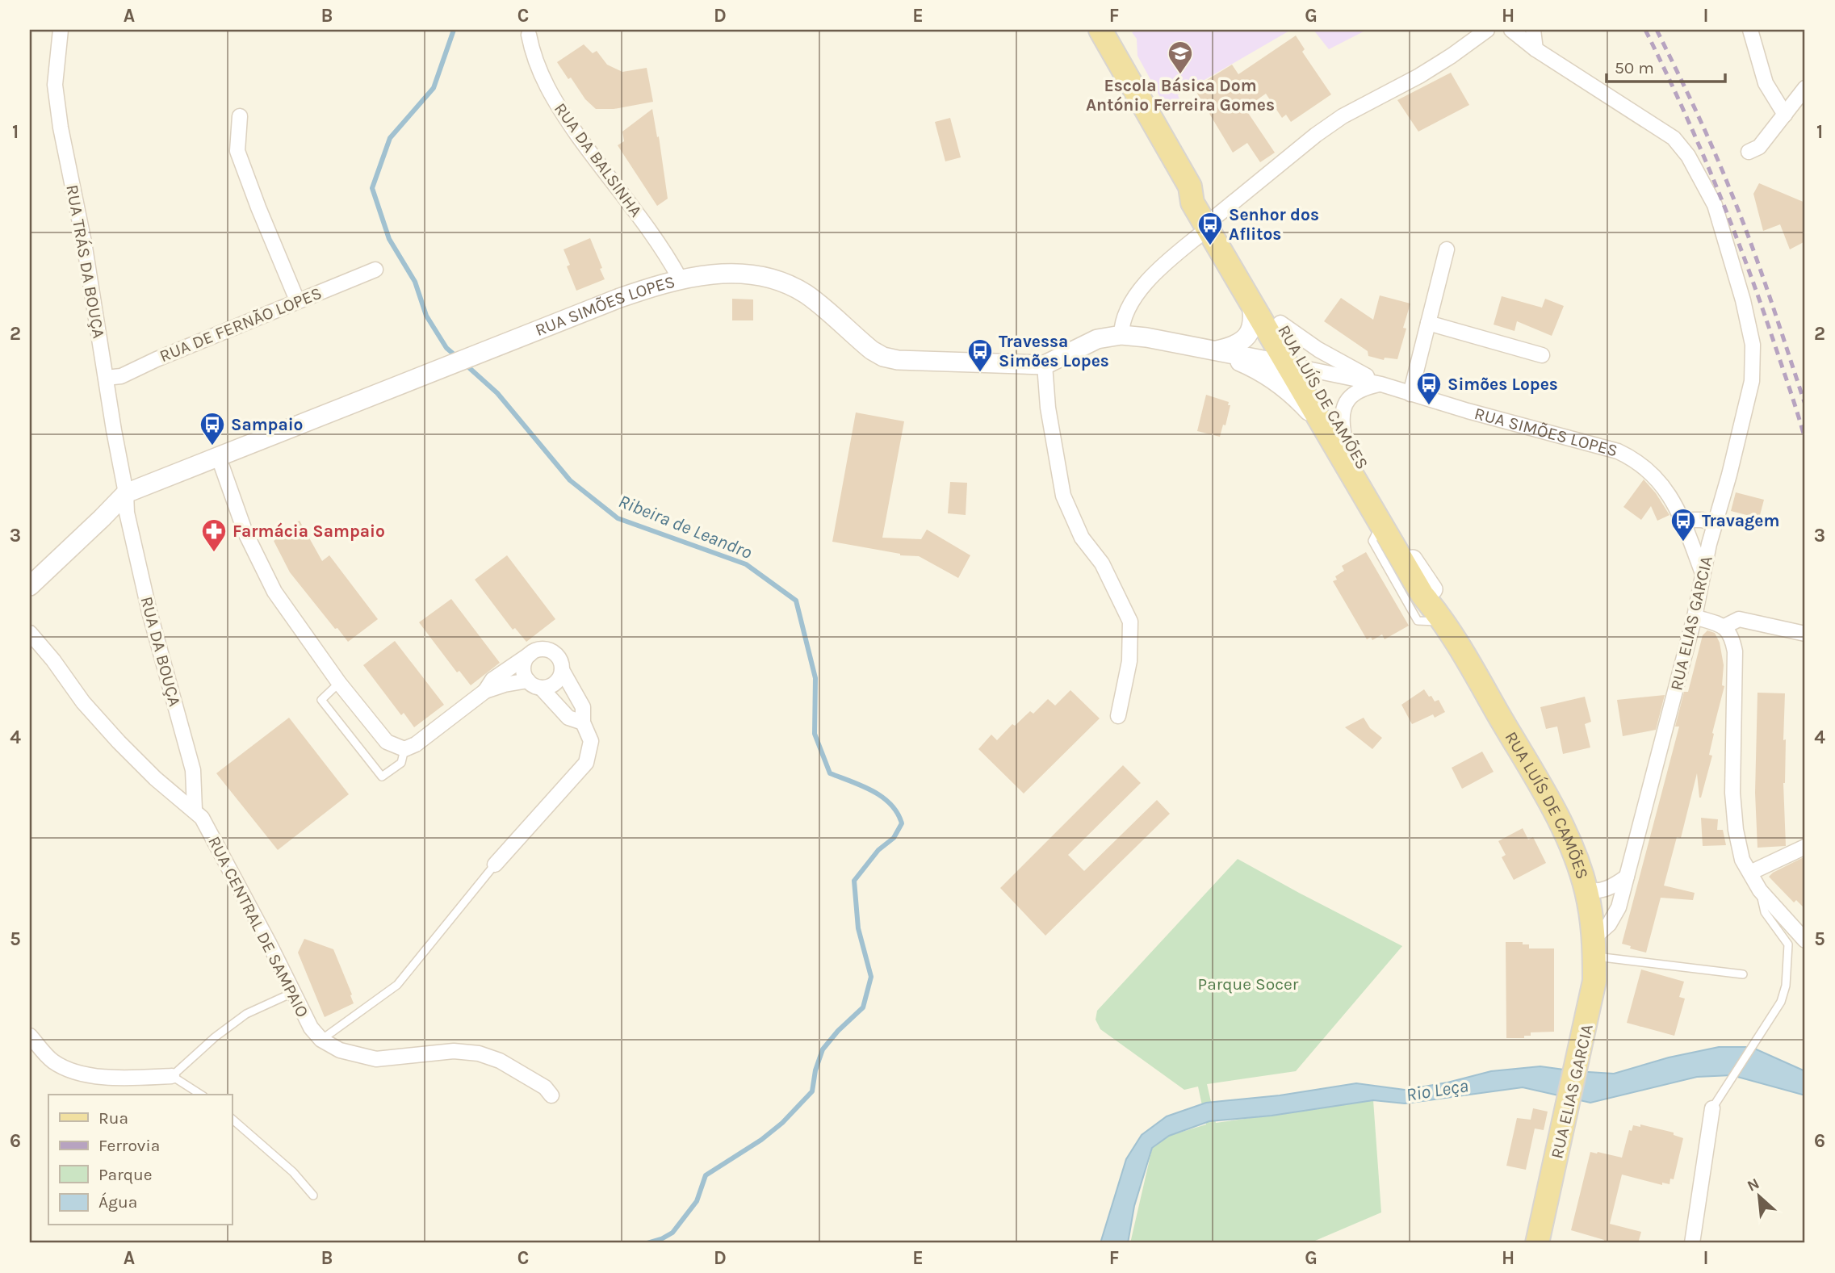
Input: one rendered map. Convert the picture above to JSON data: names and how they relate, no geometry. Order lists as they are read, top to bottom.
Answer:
{
  "streets": {
    "main road": ["RUA LUÍS DE CAMÕES", "RUA ELIAS GARCIA"],
    "street": [
      "RUA DA BALSINHA",
      "RUA TRÁS DA BOUÇA",
      "RUA SIMÕES LOPES",
      "RUA DE FERNÃO LOPES",
      "RUA DA BOUÇA",
      "RUA CENTRAL DE SAMPAIO"
    ]
  },
  "crossings": [
    ["RUA DA BALSINHA", "RUA SIMÕES LOPES"],
    ["RUA TRÁS DA BOUÇA", "RUA SIMÕES LOPES"],
    ["RUA TRÁS DA BOUÇA", "RUA DE FERNÃO LOPES"],
    ["RUA TRÁS DA BOUÇA", "RUA DA BOUÇA"],
    ["RUA SIMÕES LOPES", "RUA LUÍS DE CAMÕES"],
    ["RUA SIMÕES LOPES", "RUA ELIAS GARCIA"],
    ["RUA SIMÕES LOPES", "RUA DA BOUÇA"],
    ["RUA LUÍS DE CAMÕES", "RUA ELIAS GARCIA"],
    ["RUA DA BOUÇA", "RUA CENTRAL DE SAMPAIO"]
  ],
  "water": ["Ribeira de Leandro", "Rio Leça"],
  "parks": ["Parque Socer"],
  "places": {
    "school or university": ["Escola Básica Dom António Ferreira Gomes"],
    "bus stop": [
      "Senhor dos Aflitos",
      "Travessa Simões Lopes",
      "Simões Lopes",
      "Sampaio",
      "Travagem"
    ],
    "pharmacy": ["Farmácia Sampaio"]
  },
  "legend": [
    "Rua",
    "Ferrovia",
    "Parque",
    "Água"
  ],
  "scale_bar": "50 m",
  "north": "top left",
  "grid": {
    "columns": [
      "A",
      "B",
      "C",
      "D",
      "E",
      "F",
      "G",
      "H",
      "I"
    ],
    "rows": [
      "1",
      "2",
      "3",
      "4",
      "5",
      "6"
    ]
  }
}
